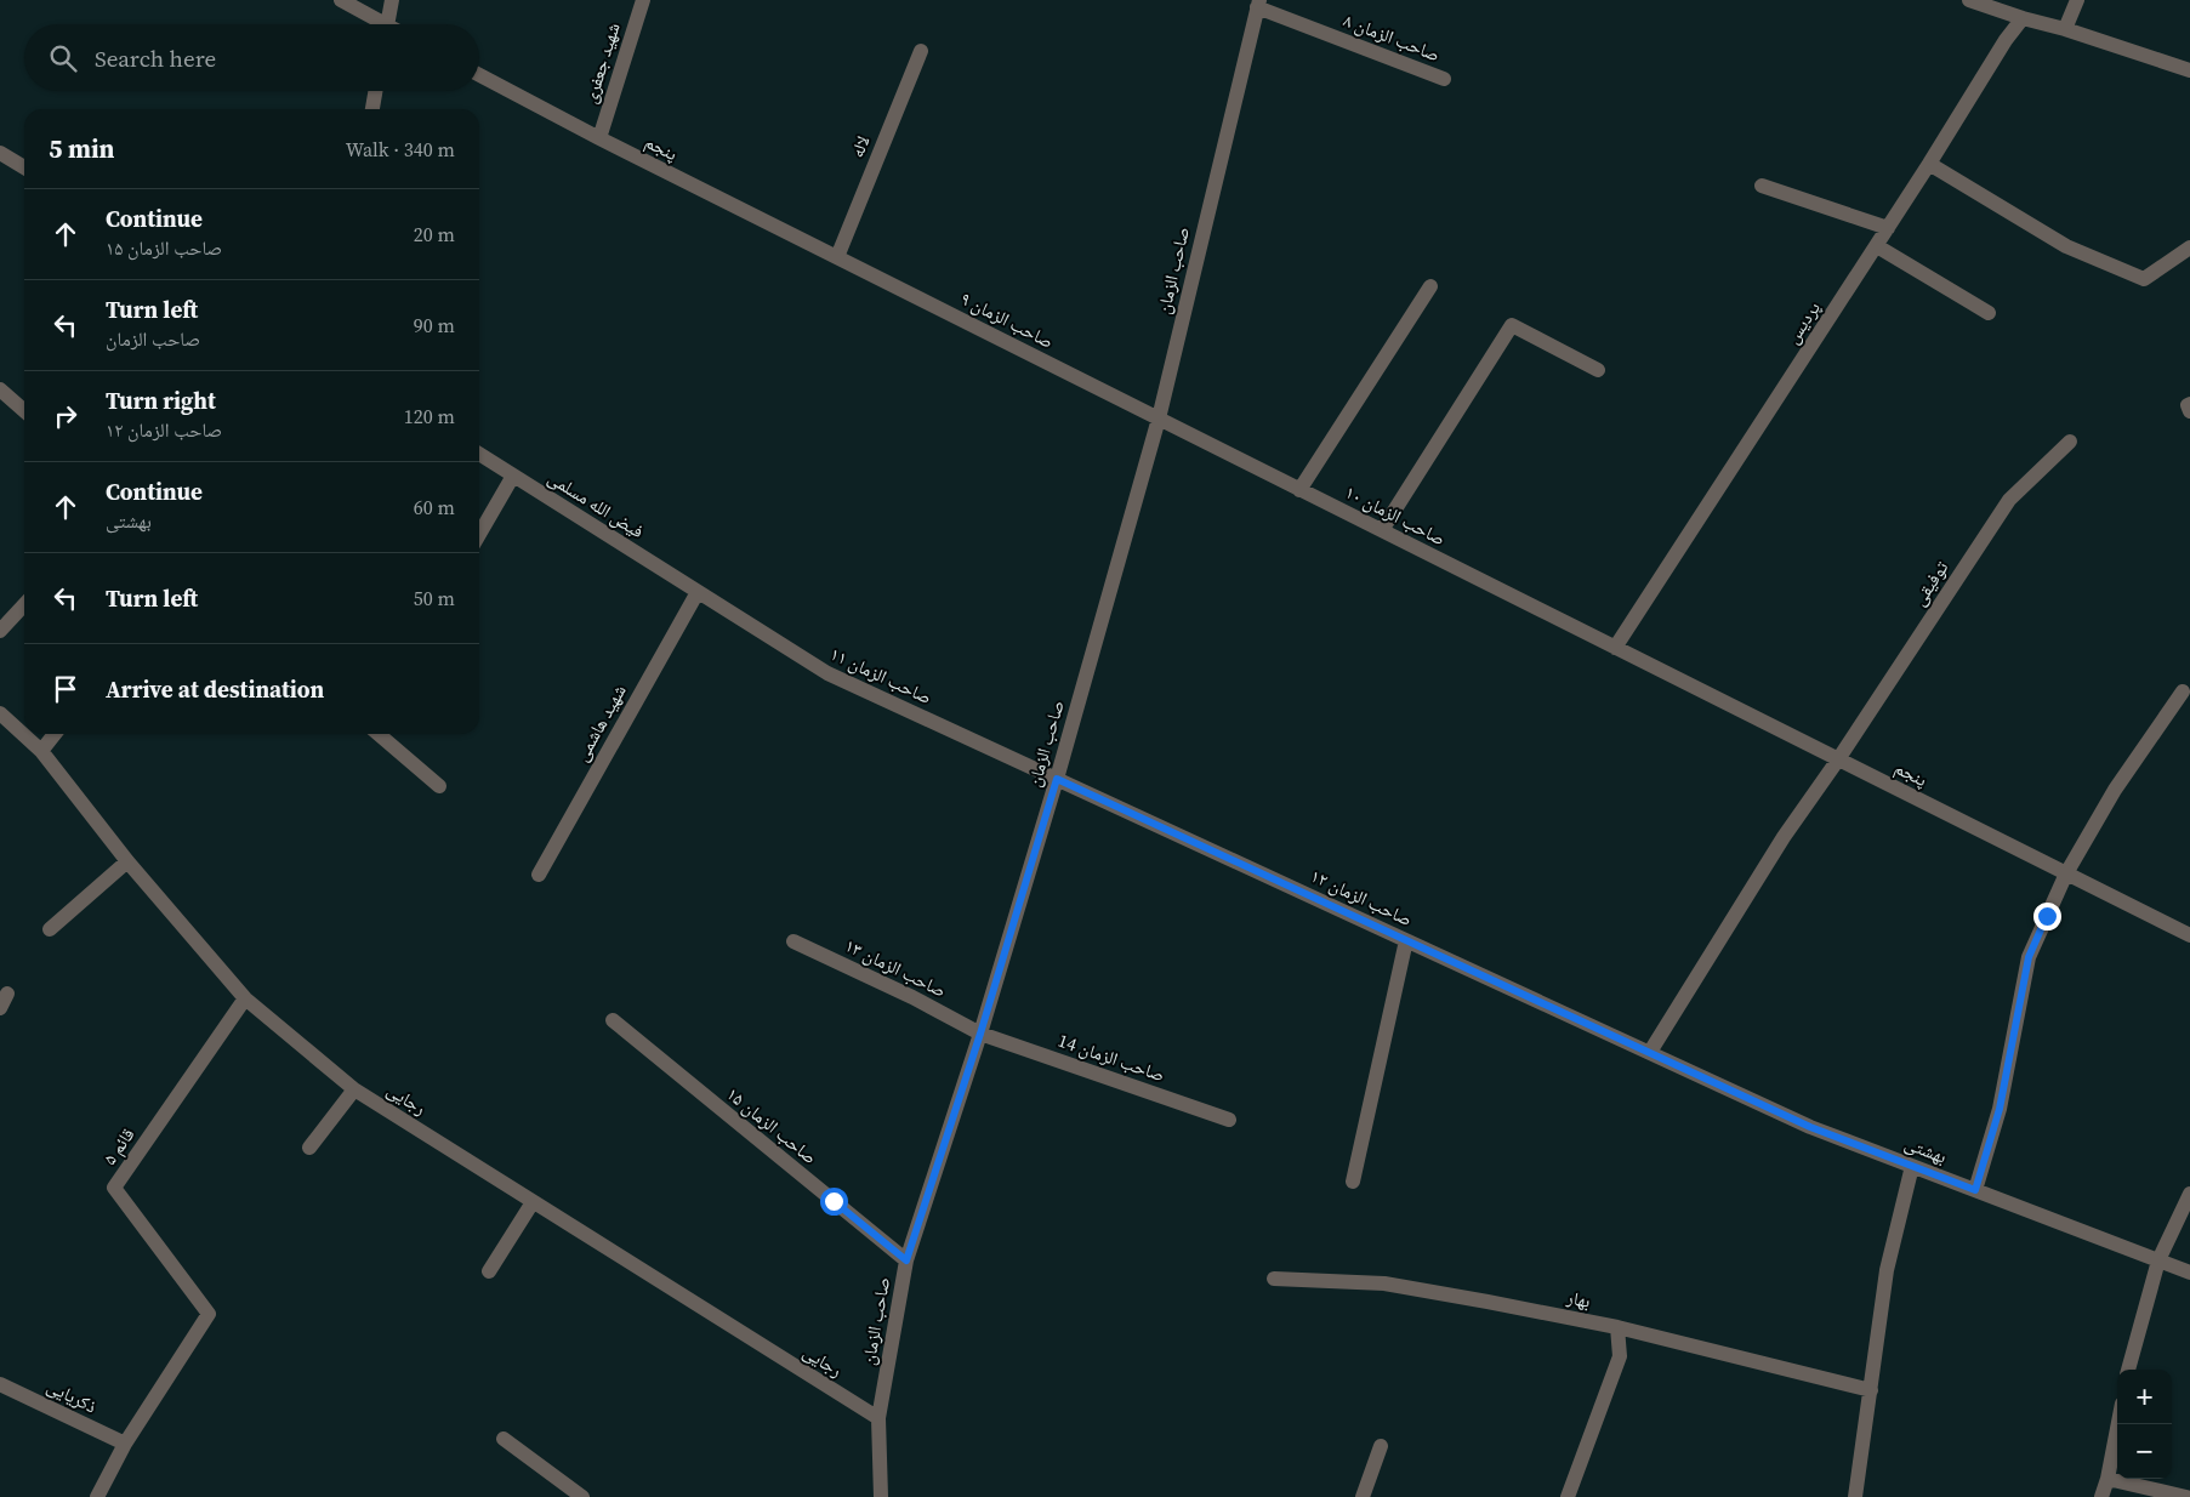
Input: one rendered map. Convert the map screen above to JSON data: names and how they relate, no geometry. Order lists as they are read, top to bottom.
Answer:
{
  "streets": {
    "street": [
      "صاحب الزمان ۸",
      "شهید جعفری",
      "لاله",
      "پنجم",
      "صاحب الزمان",
      "صاحب الزمان ۹",
      "پردیس",
      "فیض الله مسلمی",
      "صاحب الزمان ۱۰",
      "توفیقی",
      "صاحب الزمان ۱۱",
      "شهید هاشمی",
      "صاحب الزمان ۱۲",
      "صاحب الزمان ۱۳",
      "صاحب الزمان 14",
      "رجایی",
      "صاحب الزمان ۱۵",
      "قائم ۵",
      "بهشتی",
      "بهار",
      "ذکریایی"
    ]
  },
  "crossings": [
    ["صاحب الزمان ۸", "صاحب الزمان"],
    ["شهید جعفری", "پنجم"],
    ["لاله", "پنجم"],
    ["لاله", "صاحب الزمان ۹"],
    ["پنجم", "صاحب الزمان ۹"],
    ["پنجم", "پردیس"],
    ["پنجم", "صاحب الزمان ۱۰"],
    ["پنجم", "توفیقی"],
    ["صاحب الزمان", "صاحب الزمان ۹"],
    ["صاحب الزمان", "صاحب الزمان ۱۰"],
    ["صاحب الزمان", "صاحب الزمان ۱۱"],
    ["صاحب الزمان", "صاحب الزمان ۱۲"],
    ["صاحب الزمان", "صاحب الزمان ۱۳"],
    ["صاحب الزمان", "صاحب الزمان 14"],
    ["صاحب الزمان", "رجایی"],
    ["صاحب الزمان", "صاحب الزمان ۱۵"],
    ["صاحب الزمان ۹", "صاحب الزمان ۱۰"],
    ["پردیس", "صاحب الزمان ۱۰"],
    ["فیض الله مسلمی", "صاحب الزمان ۱۱"],
    ["فیض الله مسلمی", "شهید هاشمی"],
    ["توفیقی", "صاحب الزمان ۱۲"],
    ["توفیقی", "بهشتی"],
    ["صاحب الزمان ۱۱", "شهید هاشمی"],
    ["صاحب الزمان ۱۱", "صاحب الزمان ۱۲"],
    ["صاحب الزمان ۱۲", "بهشتی"],
    ["صاحب الزمان ۱۳", "صاحب الزمان 14"],
    ["رجایی", "قائم ۵"],
    ["قائم ۵", "ذکریایی"]
  ],
  "page": {
    "search": "Search here",
    "heading": ["5 min", "Walk · 340 m"],
    "list": [
      ["Continue", "صاحب الزمان ۱۵", "20 m"],
      ["Turn left", "صاحب الزمان", "90 m"],
      ["Turn right", "صاحب الزمان ۱۲", "120 m"],
      ["Continue", "بهشتی", "60 m"],
      ["Turn left", "50 m"],
      "Arrive at destination"
    ],
    "map_buttons": ["+", "−"]
  }
}
